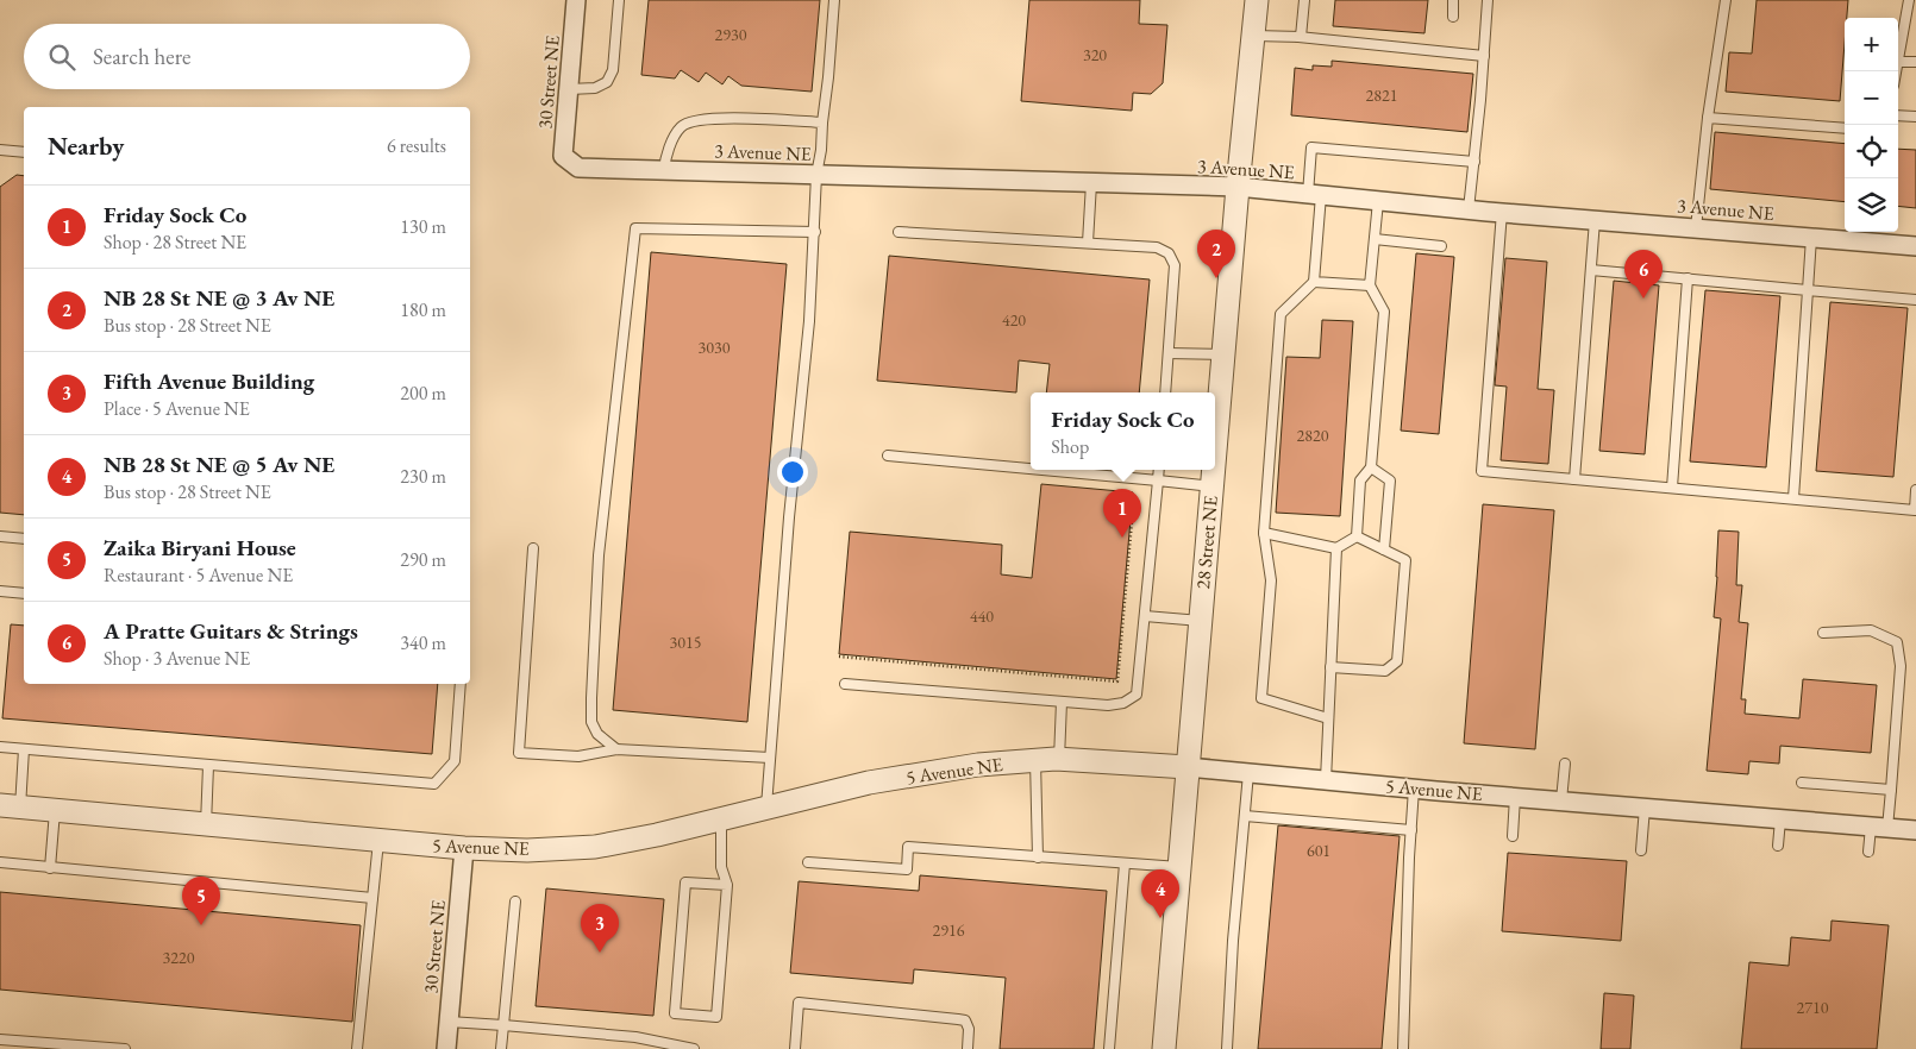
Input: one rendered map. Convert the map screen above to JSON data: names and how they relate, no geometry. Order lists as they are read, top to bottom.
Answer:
{
  "streets": {
    "street": [
      "30 Street NE",
      "3 Avenue NE",
      "28 Street NE",
      "5 Avenue NE"
    ]
  },
  "crossings": [
    ["30 Street NE", "3 Avenue NE"],
    ["30 Street NE", "5 Avenue NE"],
    ["3 Avenue NE", "28 Street NE"],
    ["28 Street NE", "5 Avenue NE"]
  ],
  "house_numbers": [
    "2930",
    "320",
    "2821",
    "420",
    "3030",
    "2820",
    "440",
    "3015",
    "601",
    "2916",
    "3220",
    "2710"
  ],
  "page": {
    "map_buttons": ["+", "−"],
    "search": "Search here",
    "heading": ["Nearby", "6 results"],
    "list": [
      {
        "mark": "1",
        "name": "Friday Sock Co",
        "note": "Shop · 28 Street NE",
        "value": "130 m"
      },
      {
        "mark": "2",
        "name": "NB 28 St NE @ 3 Av NE",
        "note": "Bus stop · 28 Street NE",
        "value": "180 m"
      },
      {
        "mark": "3",
        "name": "Fifth Avenue Building",
        "note": "Place · 5 Avenue NE",
        "value": "200 m"
      },
      {
        "mark": "4",
        "name": "NB 28 St NE @ 5 Av NE",
        "note": "Bus stop · 28 Street NE",
        "value": "230 m"
      },
      {
        "mark": "5",
        "name": "Zaika Biryani House",
        "note": "Restaurant · 5 Avenue NE",
        "value": "290 m"
      },
      {
        "mark": "6",
        "name": "A Pratte Guitars & Strings",
        "note": "Shop · 3 Avenue NE",
        "value": "340 m"
      }
    ],
    "pins": [
      "2",
      "6",
      "1",
      "4",
      "5",
      "3"
    ],
    "popup": ["Friday Sock Co", "Shop"]
  }
}
